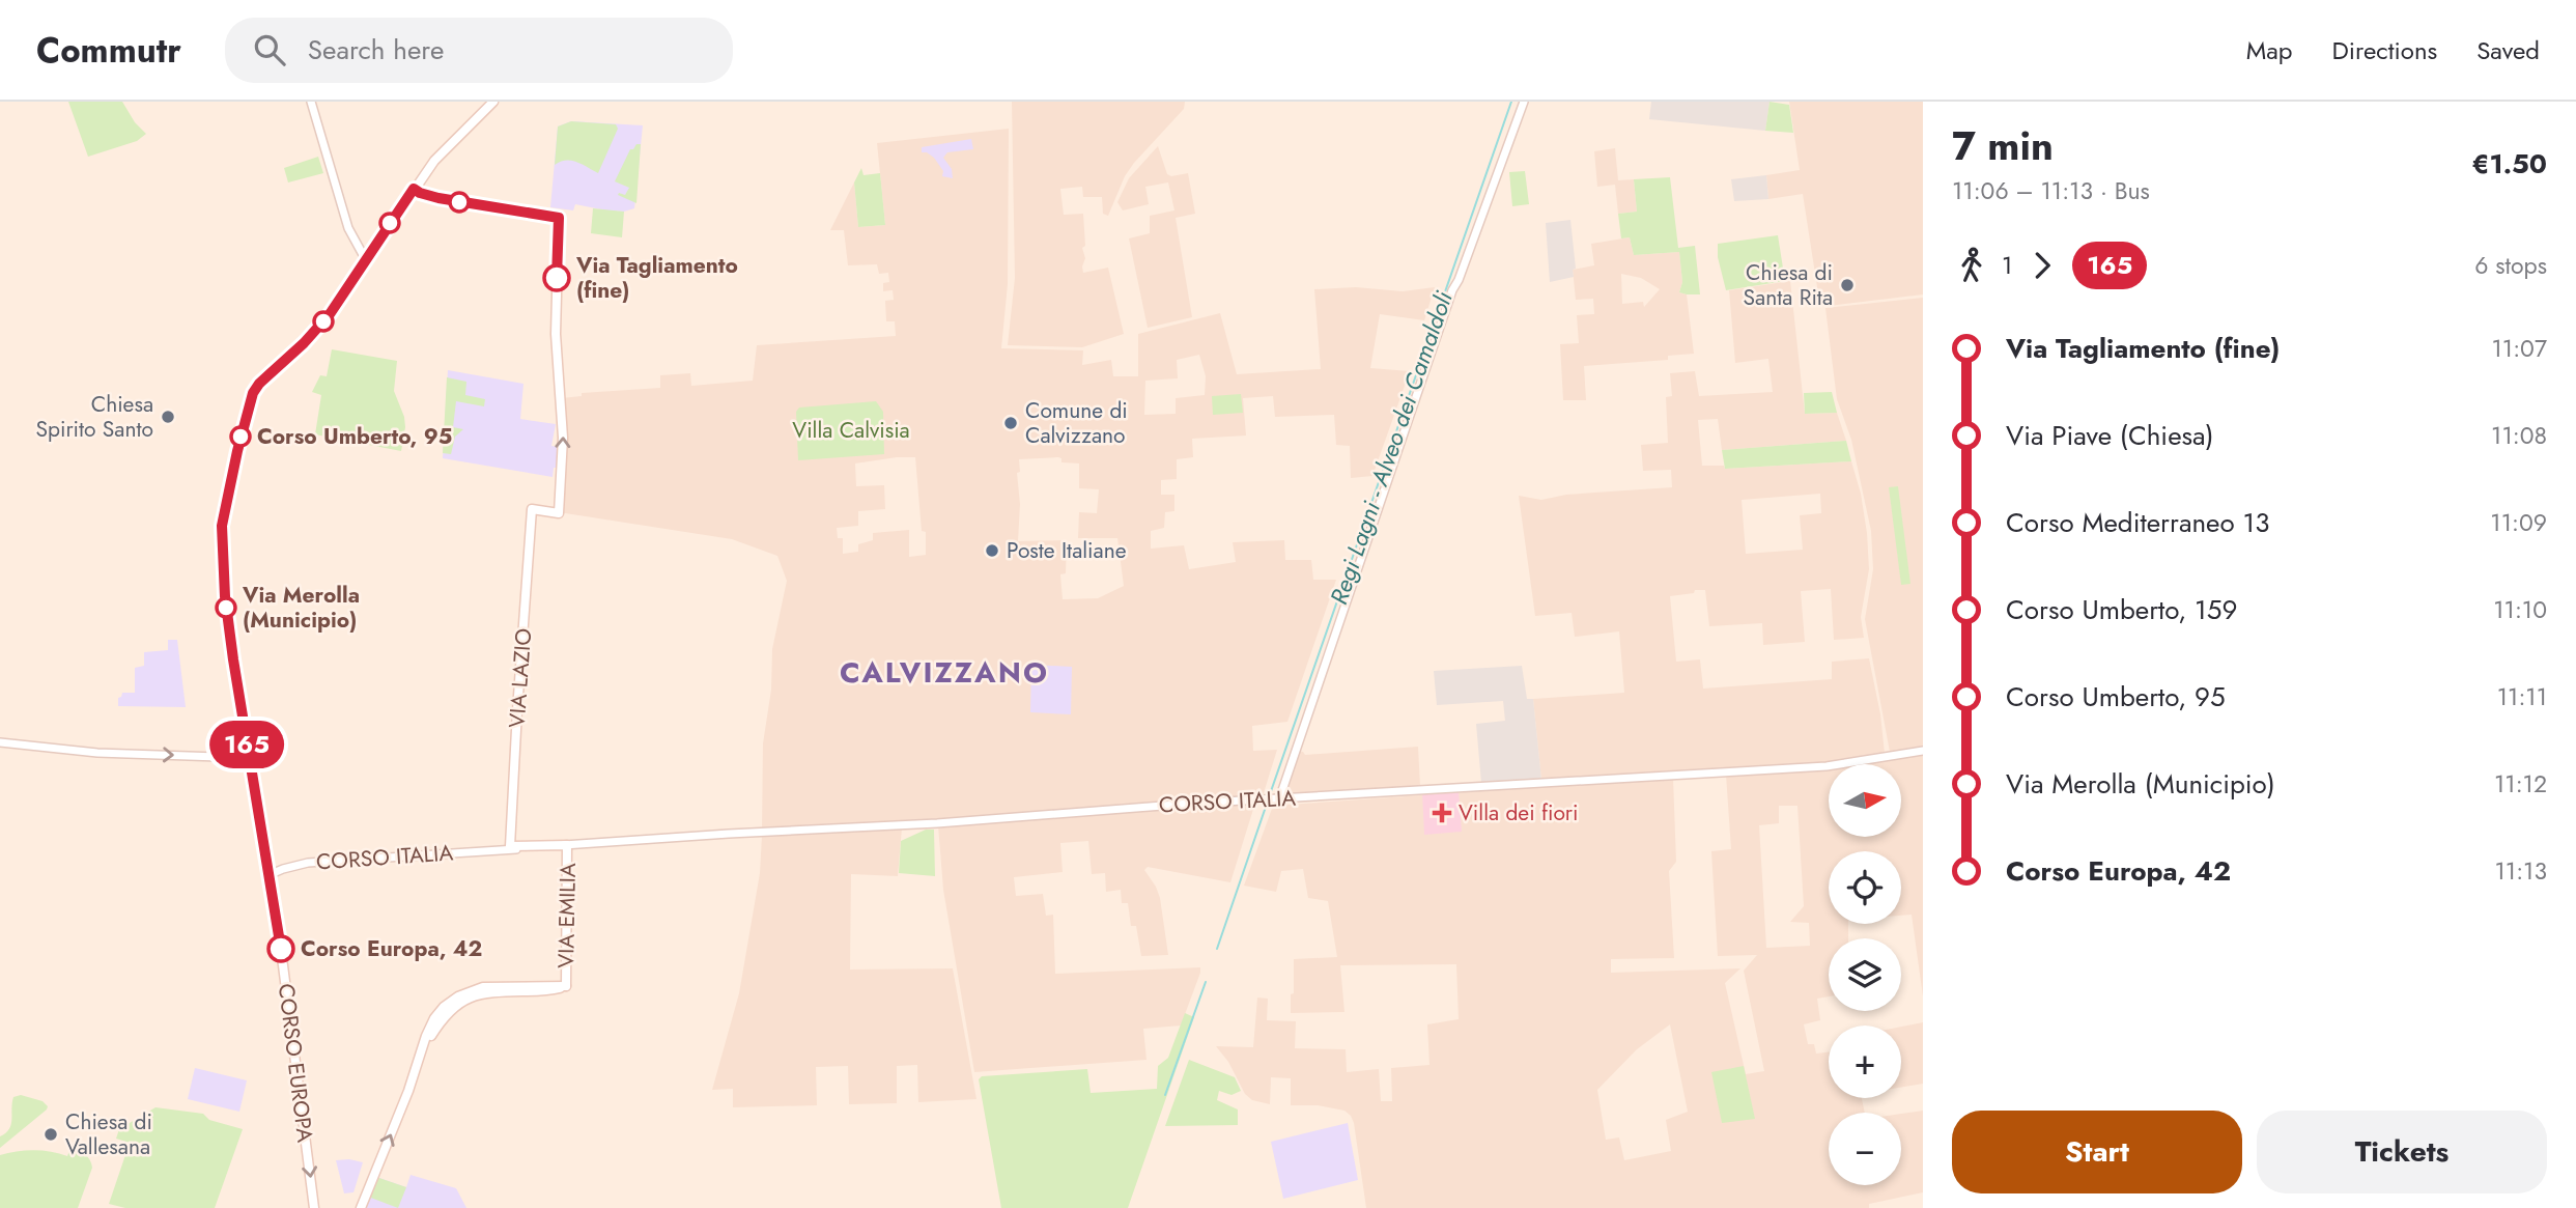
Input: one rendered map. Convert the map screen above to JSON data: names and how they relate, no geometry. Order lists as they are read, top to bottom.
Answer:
{
  "streets": {
    "main road": [
      "VIA LAZIO",
      "CORSO ITALIA",
      "VIA EMILIA",
      "CORSO EUROPA"
    ]
  },
  "crossings": [
    ["VIA LAZIO", "CORSO ITALIA"],
    ["VIA LAZIO", "CORSO EUROPA"],
    ["CORSO ITALIA", "VIA EMILIA"],
    ["CORSO ITALIA", "CORSO EUROPA"]
  ],
  "one_way": ["VIA LAZIO", "VIA EMILIA"],
  "districts": ["CALVIZZANO"],
  "water": ["Regi Lagni - Alveo dei Camaldoli"],
  "parks": ["Villa Calvisia"],
  "places": {
    "other": [
      "Via Tagliamento (fine)",
      "Chiesa di Santa Rita",
      "Chiesa Spirito Santo",
      "Comune di Calvizzano",
      "Corso Umberto, 95",
      "Poste Italiane",
      "Via Merolla (Municipio)",
      "Corso Europa, 42",
      "Chiesa di Vallesana"
    ],
    "health": ["Villa dei fiori"]
  },
  "lines": ["bus line 165"],
  "north": "right",
  "page": {
    "header": "Commutr",
    "search": "Search here",
    "nav": ["Map", "Directions", "Saved"],
    "on_map": "165",
    "heading": ["7 min", "11:06 – 11:13 · Bus", "€1.50"],
    "legs": ["1", "165", "6 stops"],
    "list": [
      {
        "name": "Via Tagliamento (fine)",
        "value": "11:07"
      },
      {
        "name": "Via Piave (Chiesa)",
        "value": "11:08"
      },
      {
        "name": "Corso Mediterraneo 13",
        "value": "11:09"
      },
      {
        "name": "Corso Umberto, 159",
        "value": "11:10"
      },
      {
        "name": "Corso Umberto, 95",
        "value": "11:11"
      },
      {
        "name": "Via Merolla (Municipio)",
        "value": "11:12"
      },
      {
        "name": "Corso Europa, 42",
        "value": "11:13"
      }
    ],
    "map_buttons": ["+", "−"],
    "buttons": ["Start", "Tickets"]
  }
}
